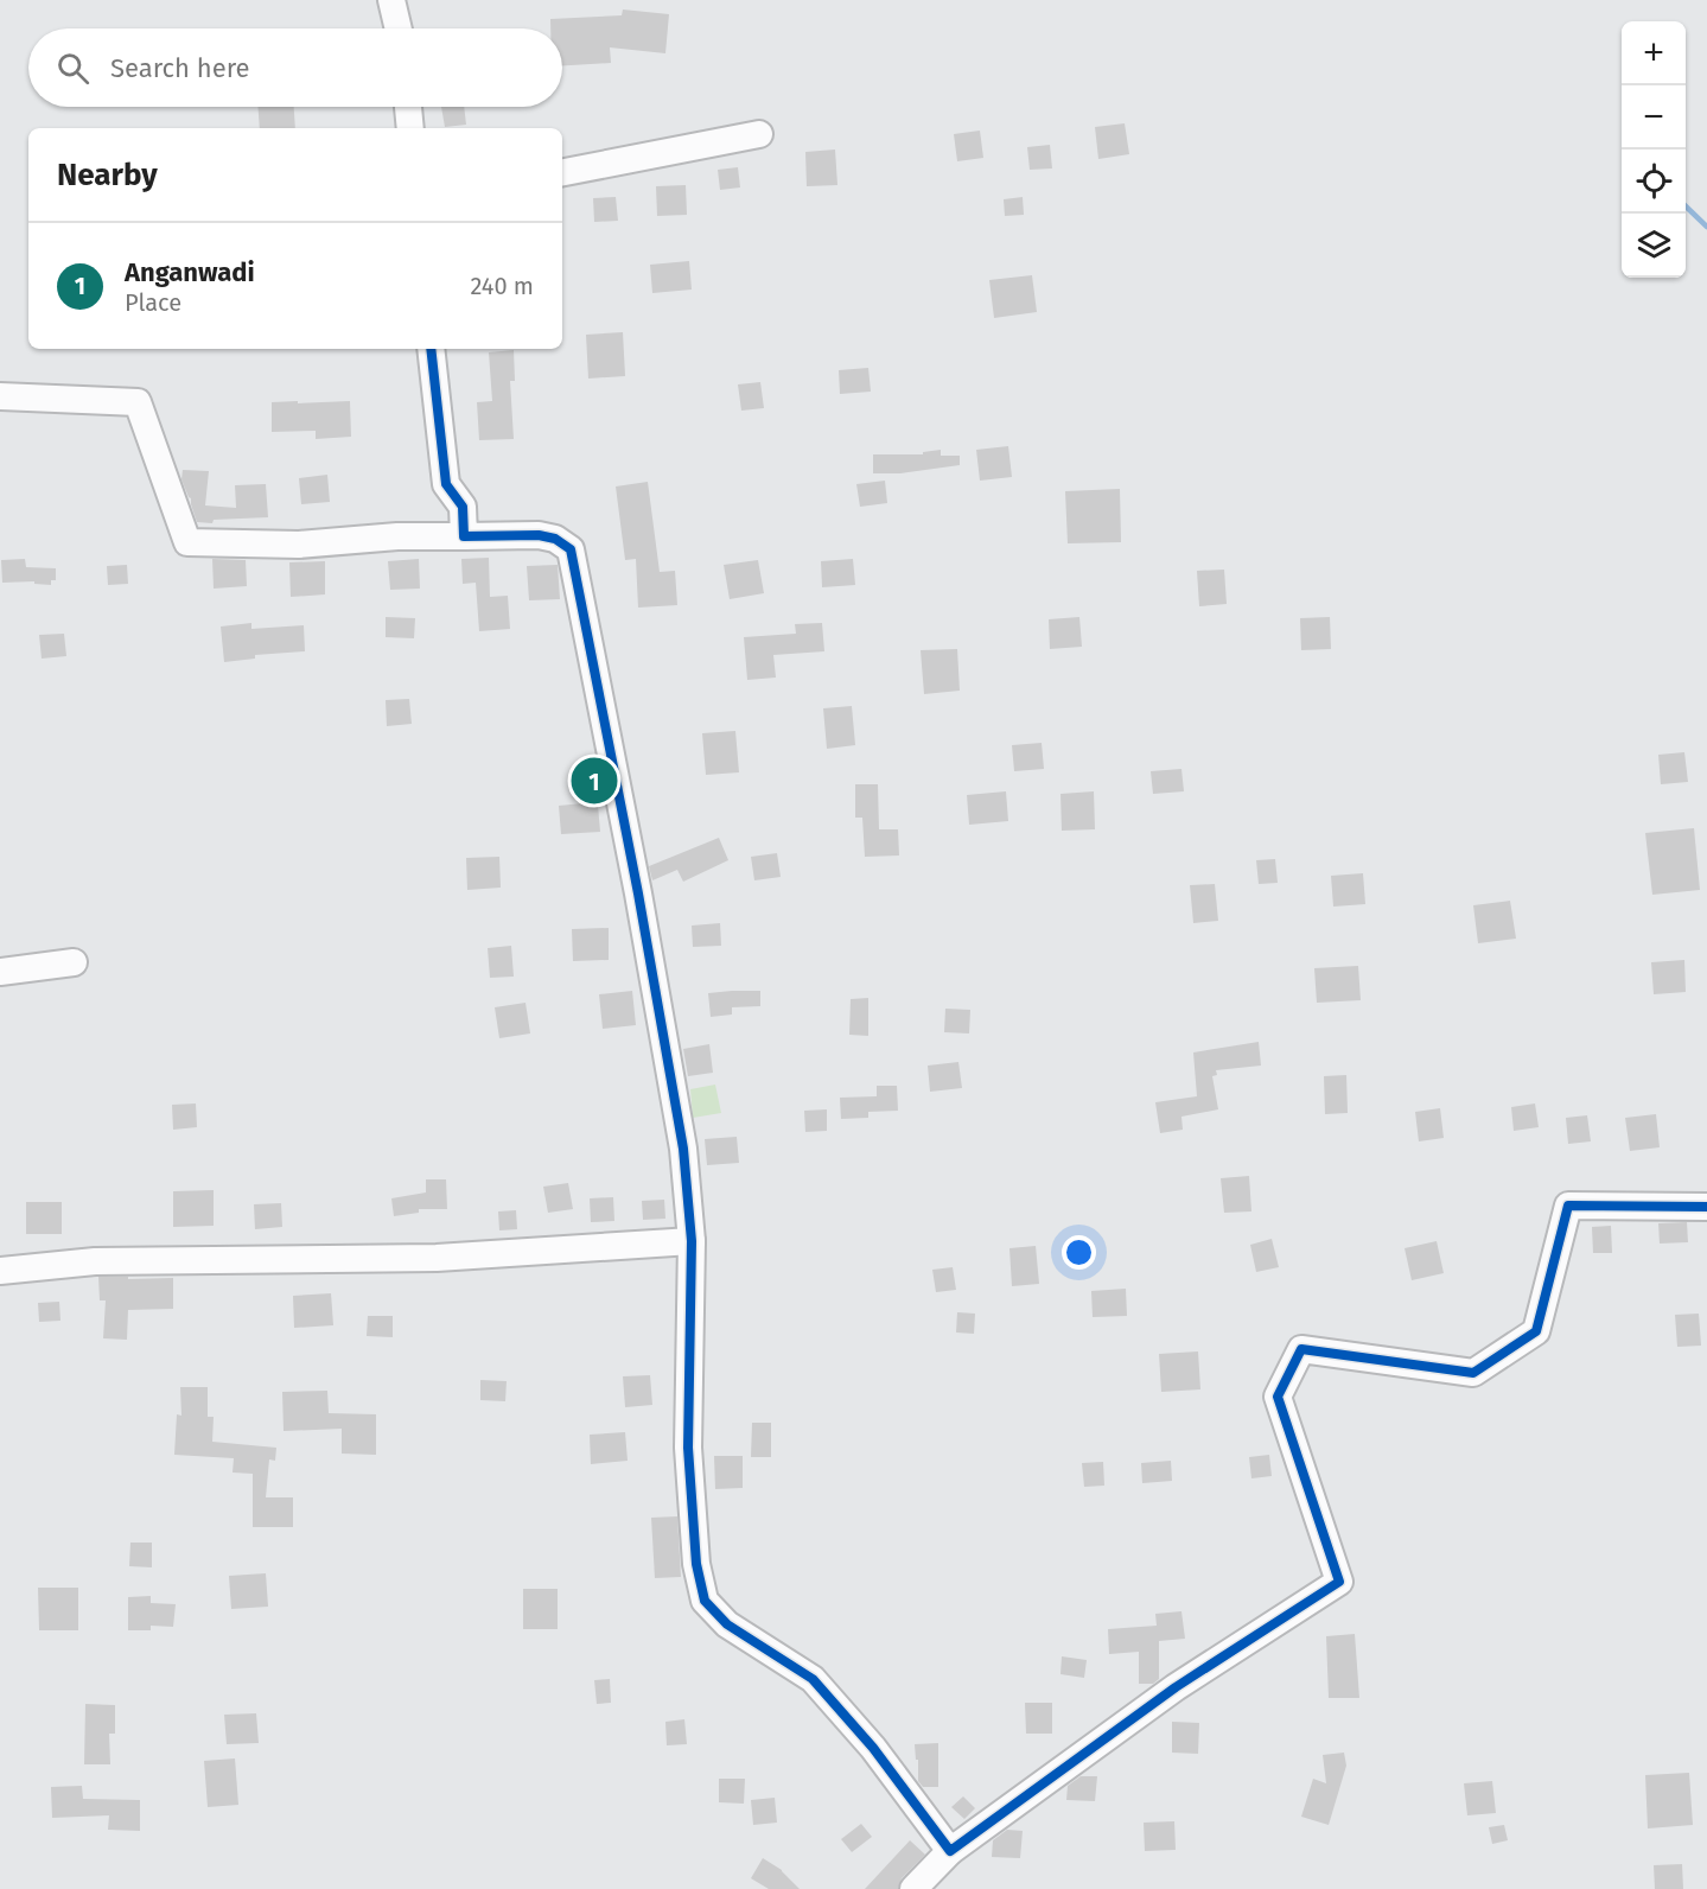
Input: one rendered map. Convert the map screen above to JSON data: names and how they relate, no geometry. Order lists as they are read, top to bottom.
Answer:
{
  "page": {
    "map_buttons": ["+", "−"],
    "search": "Search here",
    "heading": "Nearby",
    "list": [
      {
        "mark": "1",
        "name": "Anganwadi",
        "note": "Place",
        "value": "240 m"
      }
    ],
    "pins": "1"
  }
}
